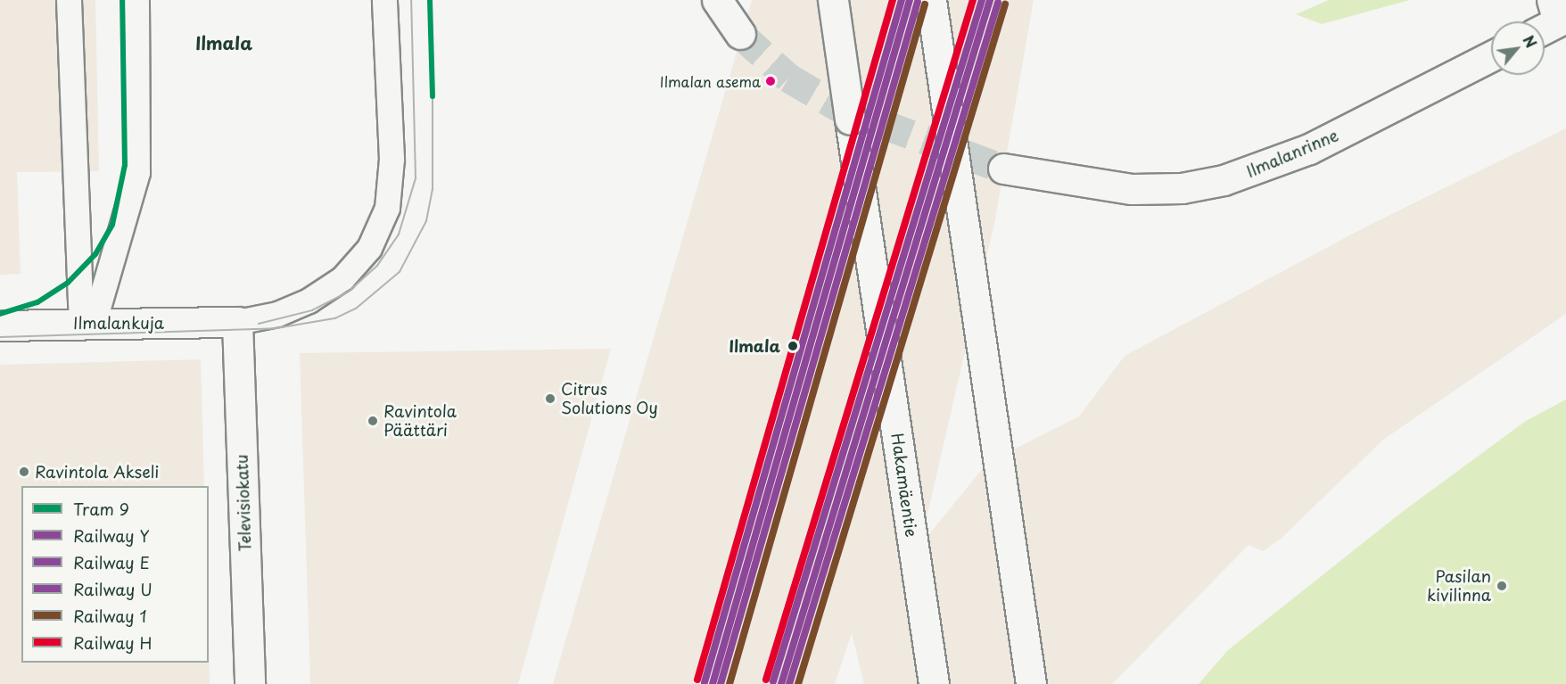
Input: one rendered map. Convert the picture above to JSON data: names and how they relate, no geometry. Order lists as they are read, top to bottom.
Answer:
{
  "streets": {
    "main road": [
      "Ilmalanrinne",
      "Ilmalankuja",
      "Hakamäentie",
      "Televisiokatu"
    ]
  },
  "crossings": [
    ["Ilmalankuja", "Televisiokatu"]
  ],
  "districts": ["Ilmala"],
  "places": [
    "Ilmalan asema",
    "Ilmala",
    "Citrus Solutions Oy",
    "Ravintola Päättäri",
    "Ravintola Akseli",
    "Pasilan kivilinna"
  ],
  "lines": [
    "tram line 9",
    "rail line Y",
    "rail line U",
    "rail line H",
    "rail line E",
    "rail line 1"
  ],
  "legend": [
    "Tram 9",
    "Railway Y",
    "Railway E",
    "Railway U",
    "Railway 1",
    "Railway H"
  ],
  "north": "top right"
}
